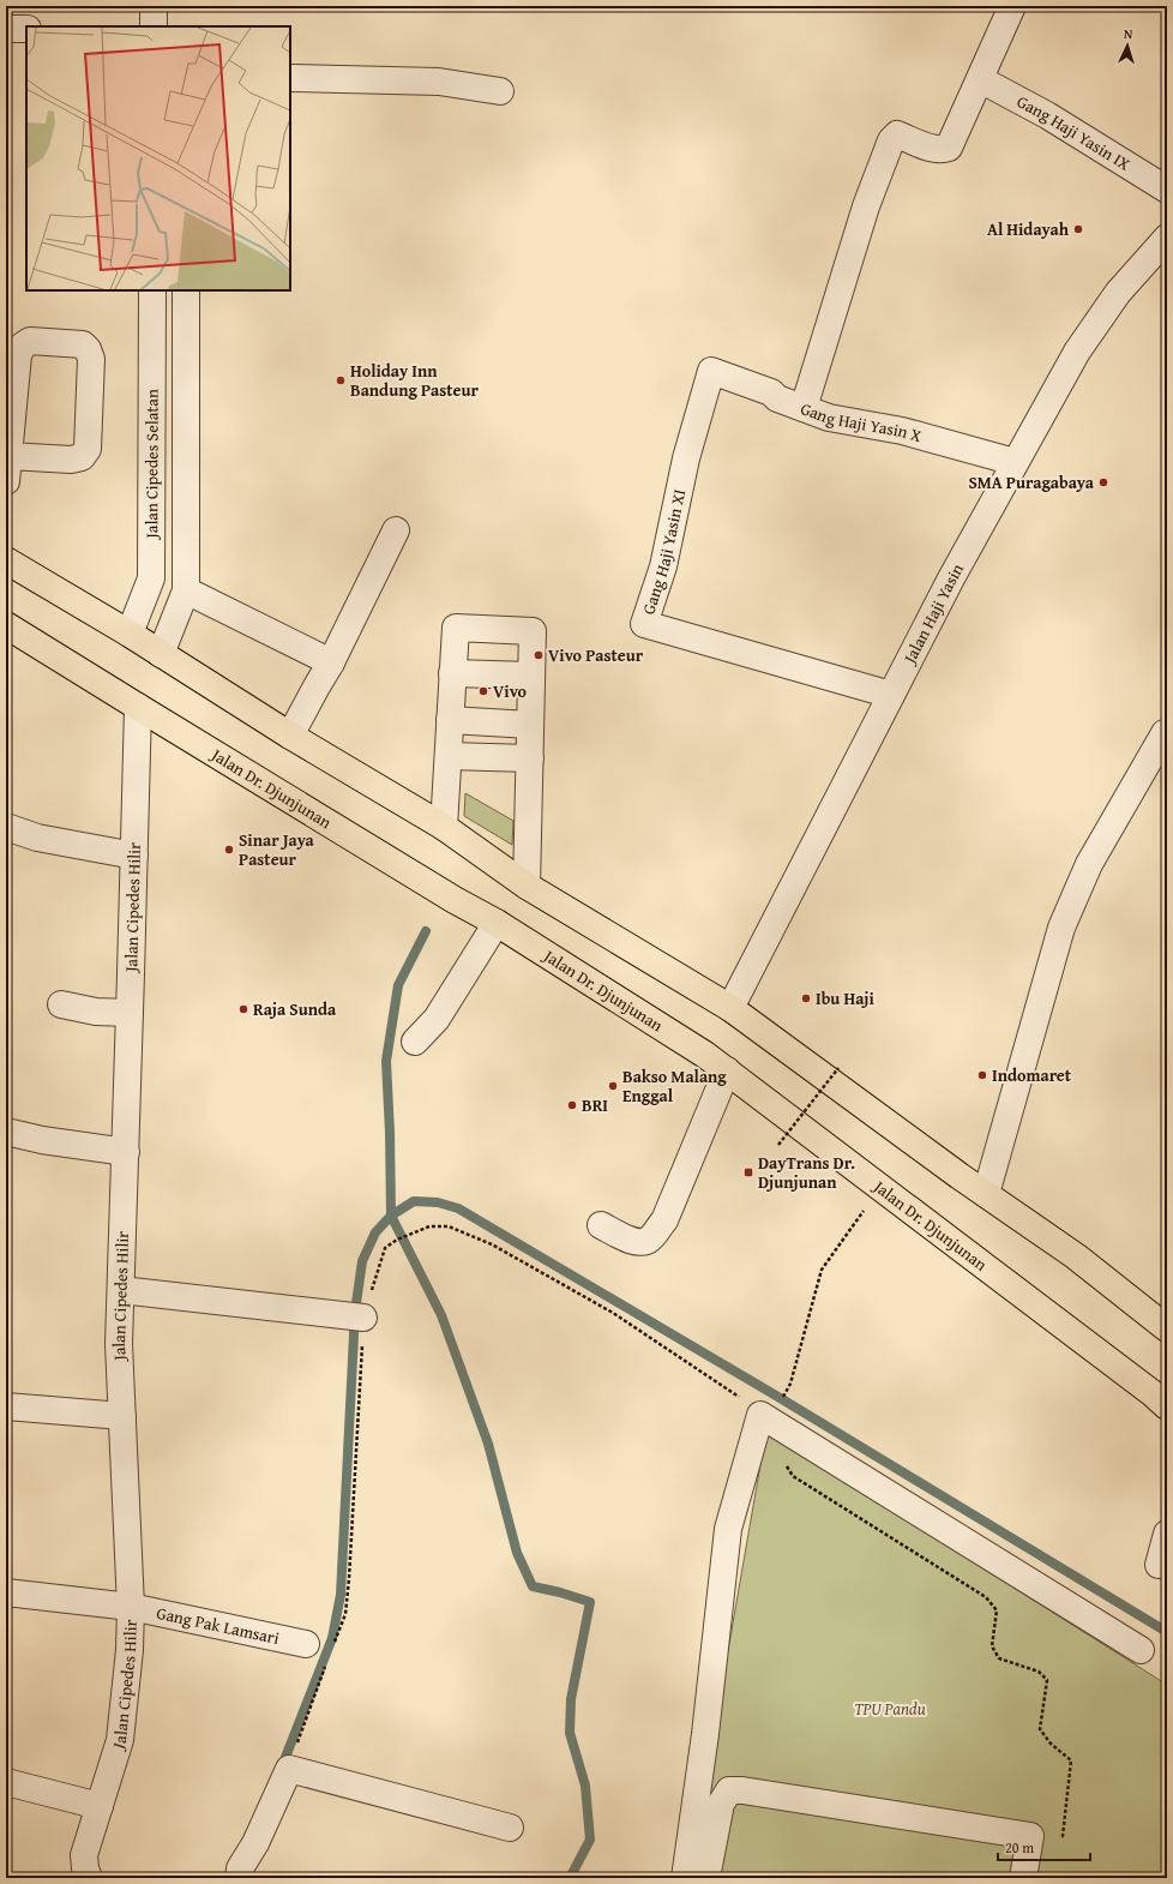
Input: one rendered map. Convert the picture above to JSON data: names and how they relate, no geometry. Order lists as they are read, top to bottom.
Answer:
{
  "streets": {
    "highway": ["Jalan Dr. Djunjunan"],
    "street": [
      "Gang Haji Yasin IX",
      "Gang Haji Yasin X",
      "Jalan Cipedes Selatan",
      "Gang Haji Yasin XI",
      "Jalan Haji Yasin",
      "Jalan Cipedes Hilir",
      "Gang Pak Lamsari"
    ]
  },
  "crossings": [
    ["Gang Haji Yasin X", "Gang Haji Yasin XI"],
    ["Gang Haji Yasin X", "Jalan Haji Yasin"],
    ["Gang Haji Yasin XI", "Jalan Haji Yasin"],
    ["Jalan Dr. Djunjunan", "Jalan Cipedes Hilir"],
    ["Jalan Cipedes Hilir", "Gang Pak Lamsari"]
  ],
  "parks": ["TPU Pandu"],
  "places": {
    "other": [
      "Al Hidayah",
      "Holiday Inn Bandung Pasteur",
      "SMA Puragabaya",
      "Vivo Pasteur",
      "Vivo",
      "Sinar Jaya Pasteur",
      "Ibu Haji",
      "Raja Sunda",
      "Indomaret",
      "Bakso Malang Enggal",
      "BRI"
    ],
    "transit": ["DayTrans Dr. Djunjunan"]
  },
  "scale_bar": "20 m",
  "north": "top"
}
